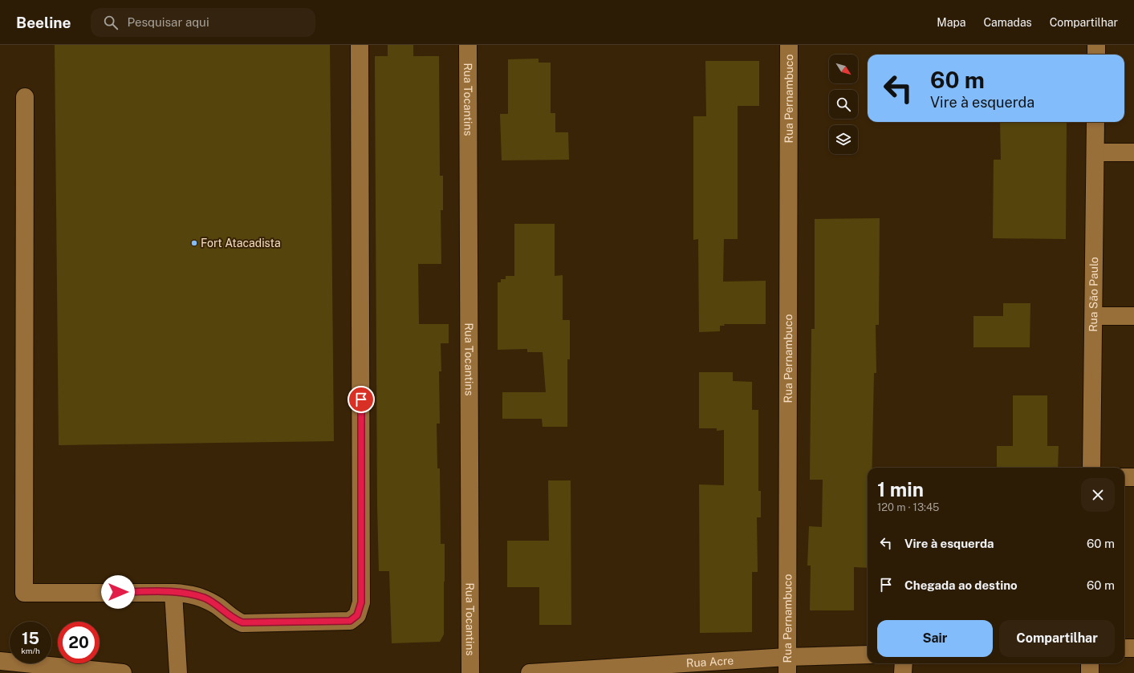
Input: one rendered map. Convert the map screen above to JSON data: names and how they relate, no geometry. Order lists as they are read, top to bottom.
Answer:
{
  "streets": {
    "street": [
      "Rua Tocantins",
      "Rua Pernambuco",
      "Rua São Paulo",
      "Rua Acre"
    ]
  },
  "crossings": [
    ["Rua Pernambuco", "Rua Acre"]
  ],
  "places": ["Fort Atacadista"],
  "north": "bottom right",
  "page": {
    "header": "Beeline",
    "search": "Pesquisar aqui",
    "nav": ["Mapa", "Camadas", "Compartilhar"],
    "turn": ["60 m", "Vire à esquerda"],
    "heading": ["1 min", "120 m · 13:45"],
    "list": [
      {
        "name": "Vire à esquerda",
        "value": "60 m"
      },
      {
        "name": "Chegada ao destino",
        "value": "60 m"
      }
    ],
    "buttons": ["Sair", "Compartilhar"],
    "speed": "15 km/h",
    "limit": "20"
  }
}
